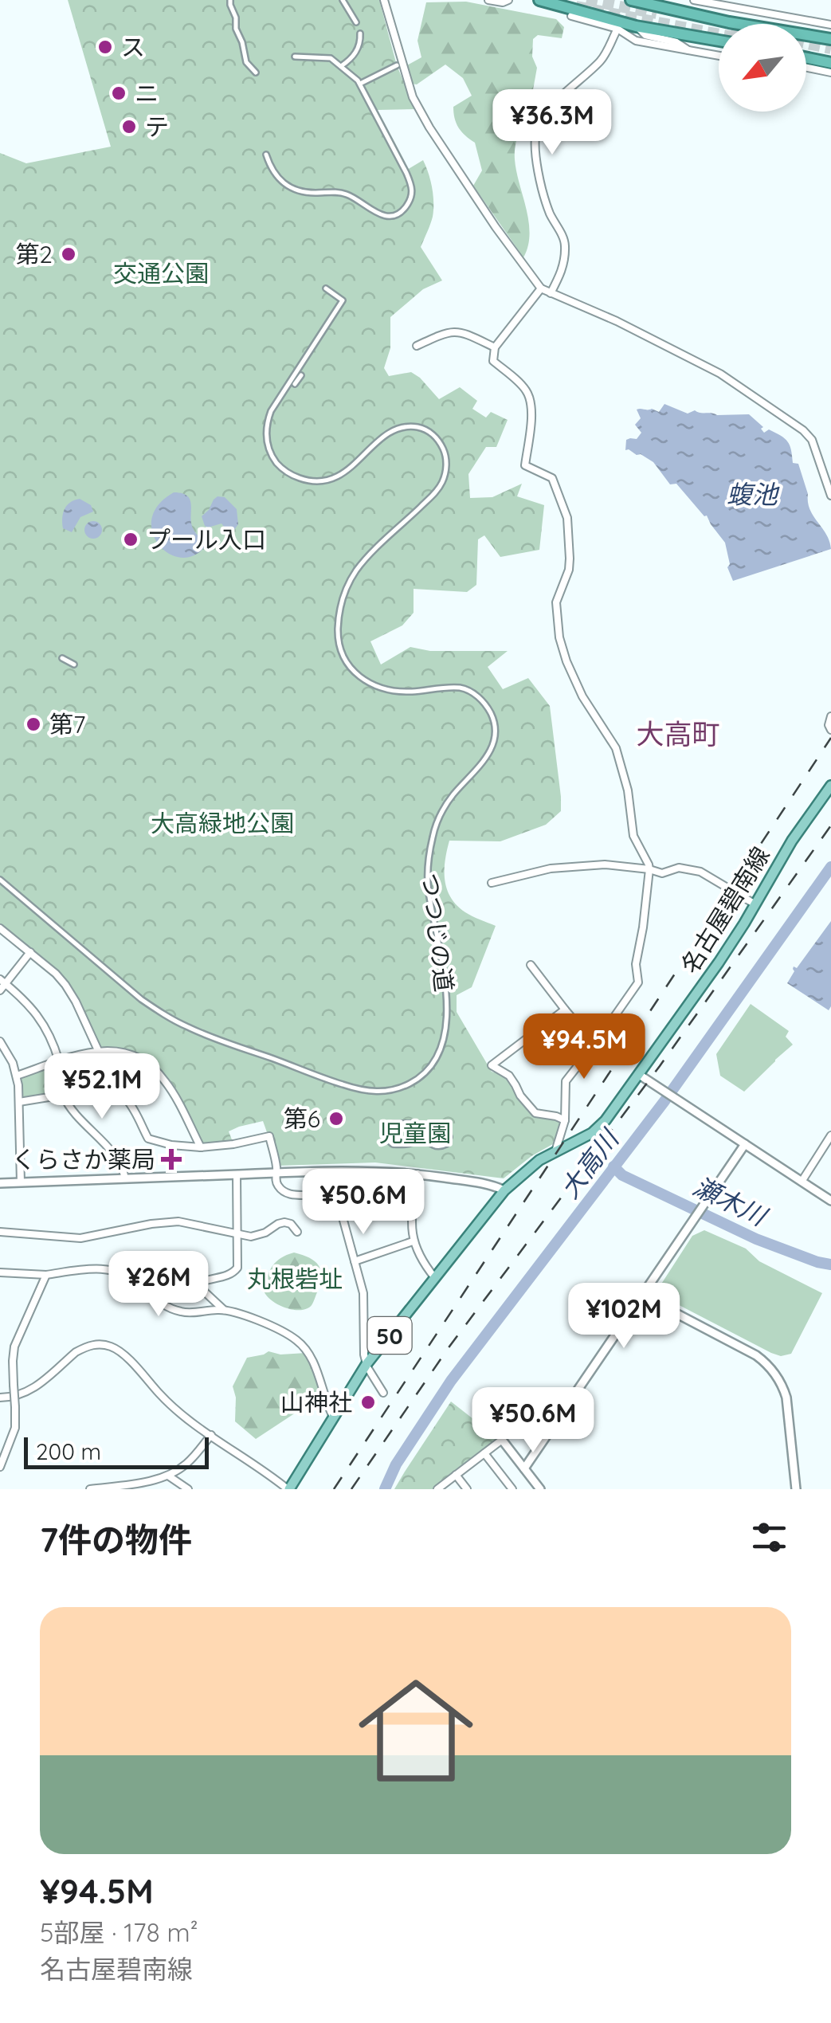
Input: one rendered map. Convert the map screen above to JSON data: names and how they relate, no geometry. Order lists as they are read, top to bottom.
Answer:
{
  "streets": {
    "main road": ["名古屋碧南線", "50"],
    "street": ["つつじの道"]
  },
  "districts": ["大高町"],
  "water": ["蝮池", "大高川", "瀬木川"],
  "parks": [
    "交通公園",
    "大高緑地公園",
    "児童園",
    "丸根砦址"
  ],
  "places": {
    "other": [
      "ス",
      "ニ",
      "テ",
      "第2",
      "プール入口",
      "第7",
      "第6",
      "山神社"
    ],
    "health": ["くらさか薬局"]
  },
  "scale_bar": "200 m",
  "north": "bottom left",
  "page": {
    "price": [
      "¥36.3M",
      "¥94.5M",
      "¥52.1M",
      "¥50.6M",
      "¥26M",
      "¥102M",
      "¥50.6M"
    ],
    "scale": "200 m",
    "heading": "7件の物件",
    "list": [
      {
        "name": "¥94.5M",
        "note": "5部屋 · 178 m² · 名古屋碧南線"
      }
    ]
  }
}
